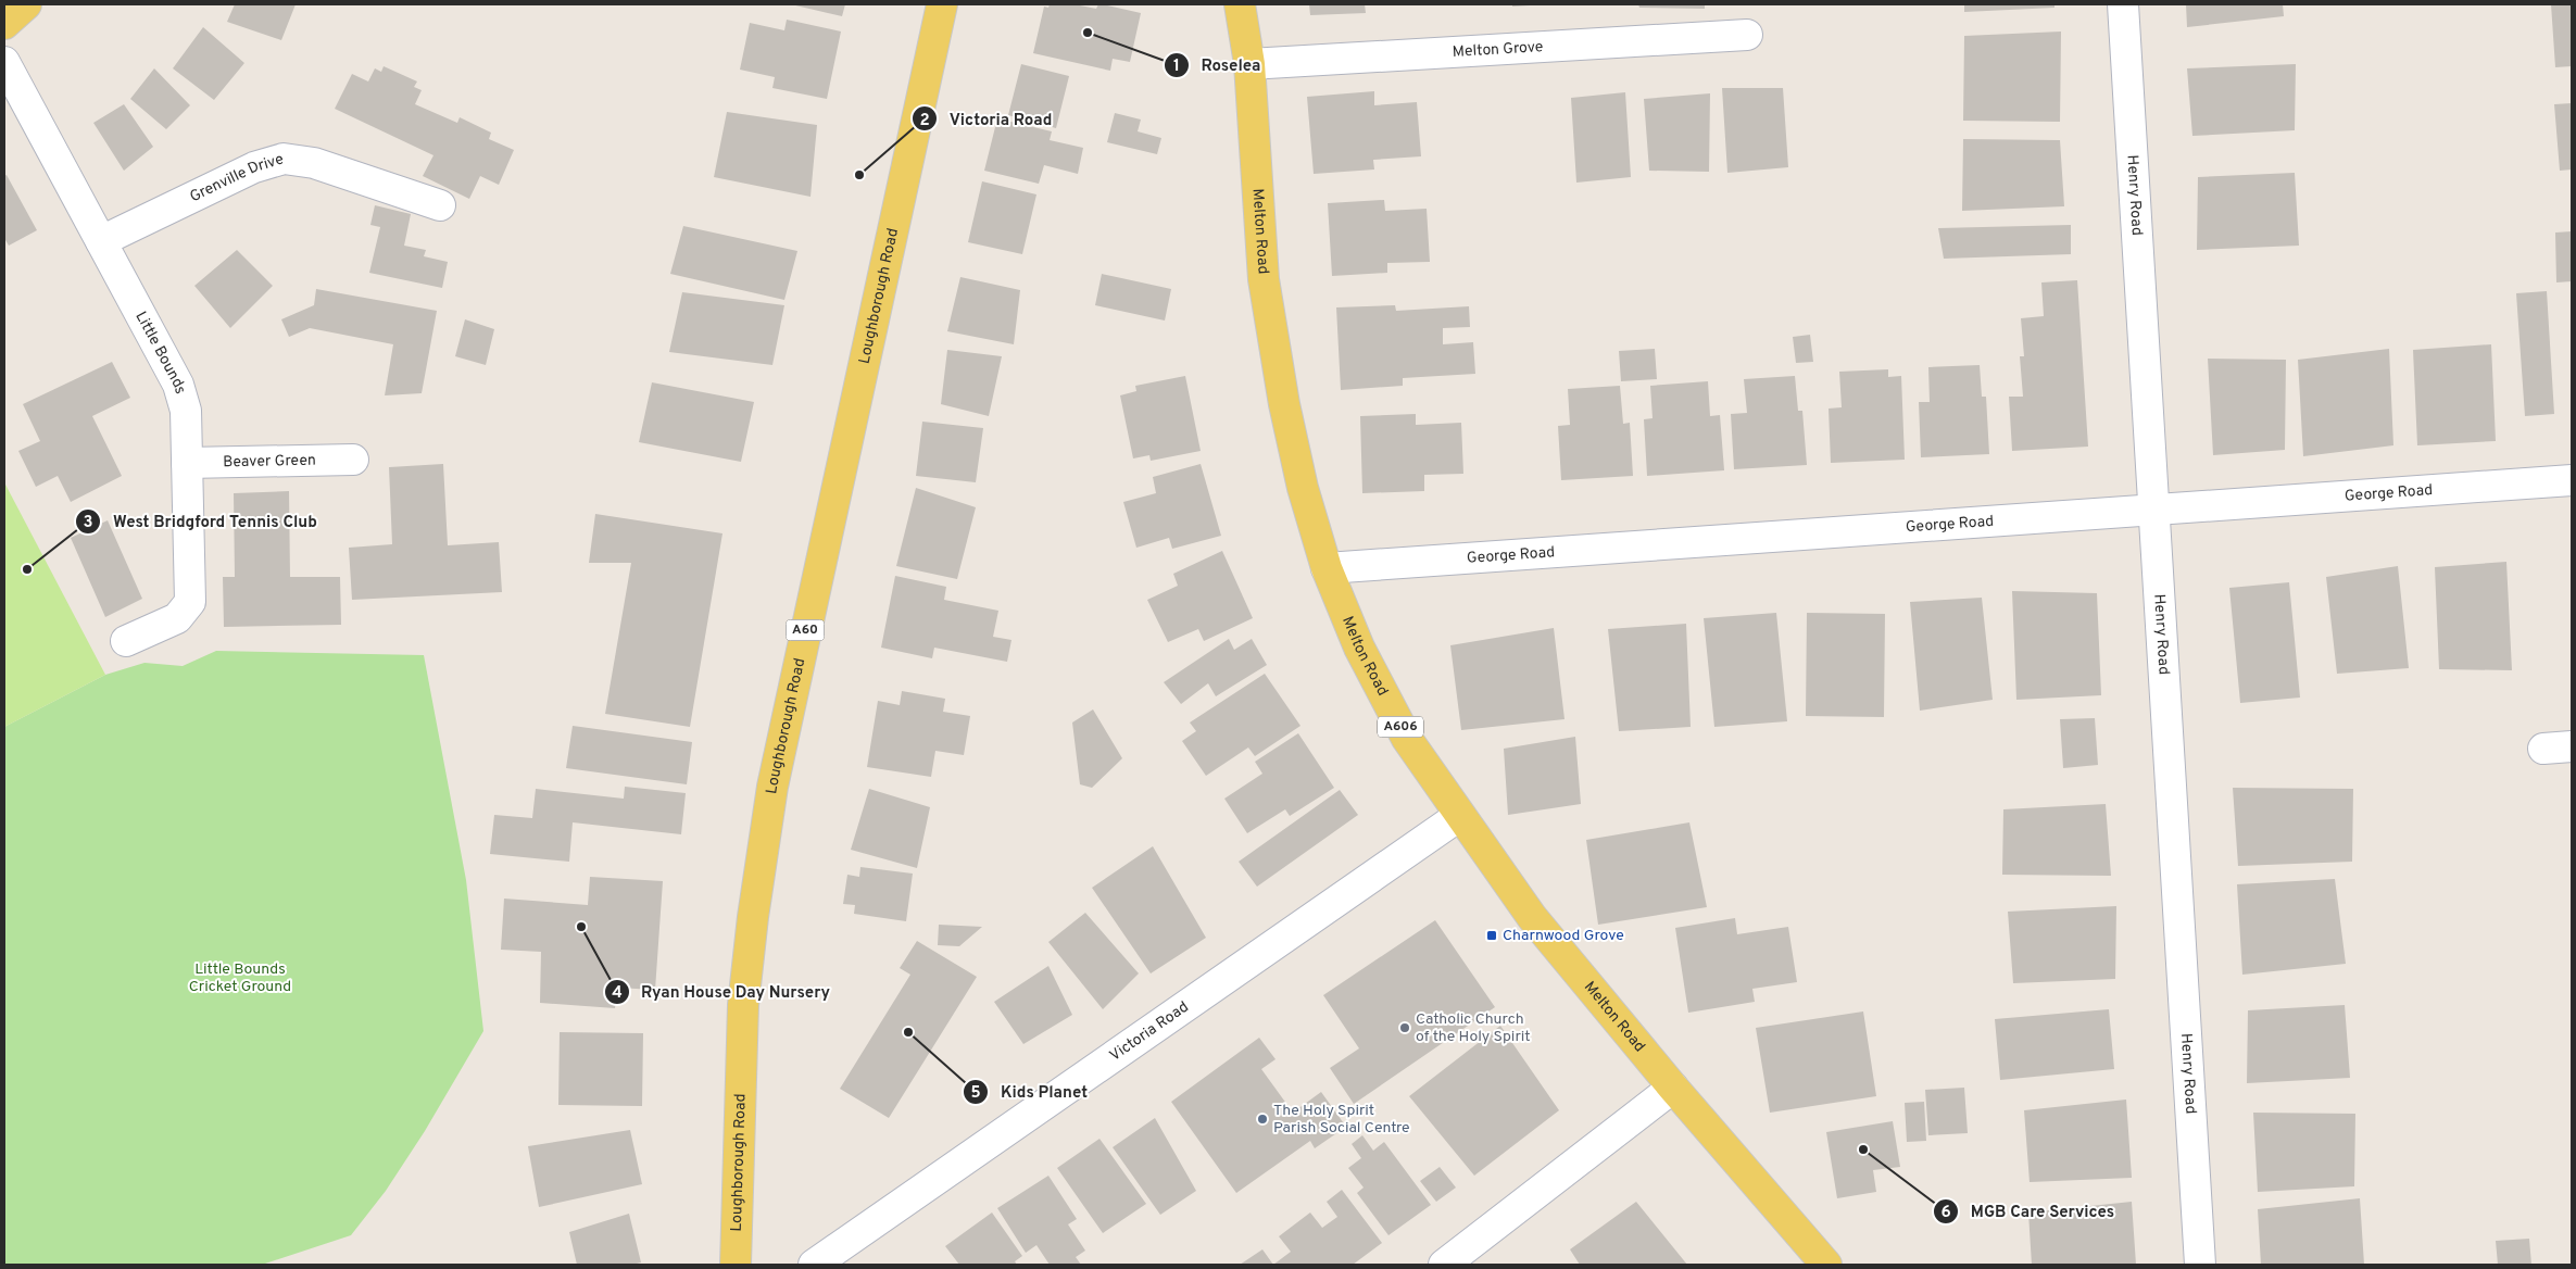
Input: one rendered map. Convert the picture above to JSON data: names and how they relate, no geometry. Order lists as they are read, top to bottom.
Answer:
{
  "streets": {
    "main road": [
      "Melton Road",
      "Loughborough Road",
      "A60",
      "A606"
    ],
    "street": [
      "Melton Grove",
      "Grenville Drive",
      "Henry Road",
      "Little Bounds",
      "Beaver Green",
      "George Road",
      "Victoria Road"
    ]
  },
  "crossings": [
    ["Melton Grove", "Melton Road"],
    ["Grenville Drive", "Little Bounds"],
    ["Henry Road", "George Road"],
    ["Melton Road", "George Road"],
    ["Melton Road", "Victoria Road"],
    ["Little Bounds", "Beaver Green"]
  ],
  "parks": ["Little Bounds Cricket Ground"],
  "places": {
    "other": [
      "Roselea",
      "Victoria Road",
      "West Bridgford Tennis Club",
      "Ryan House Day Nursery",
      "Catholic Church of the Holy Spirit",
      "Kids Planet",
      "The Holy Spirit Parish Social Centre",
      "MGB Care Services"
    ],
    "transit": ["Charnwood Grove"]
  }
}
